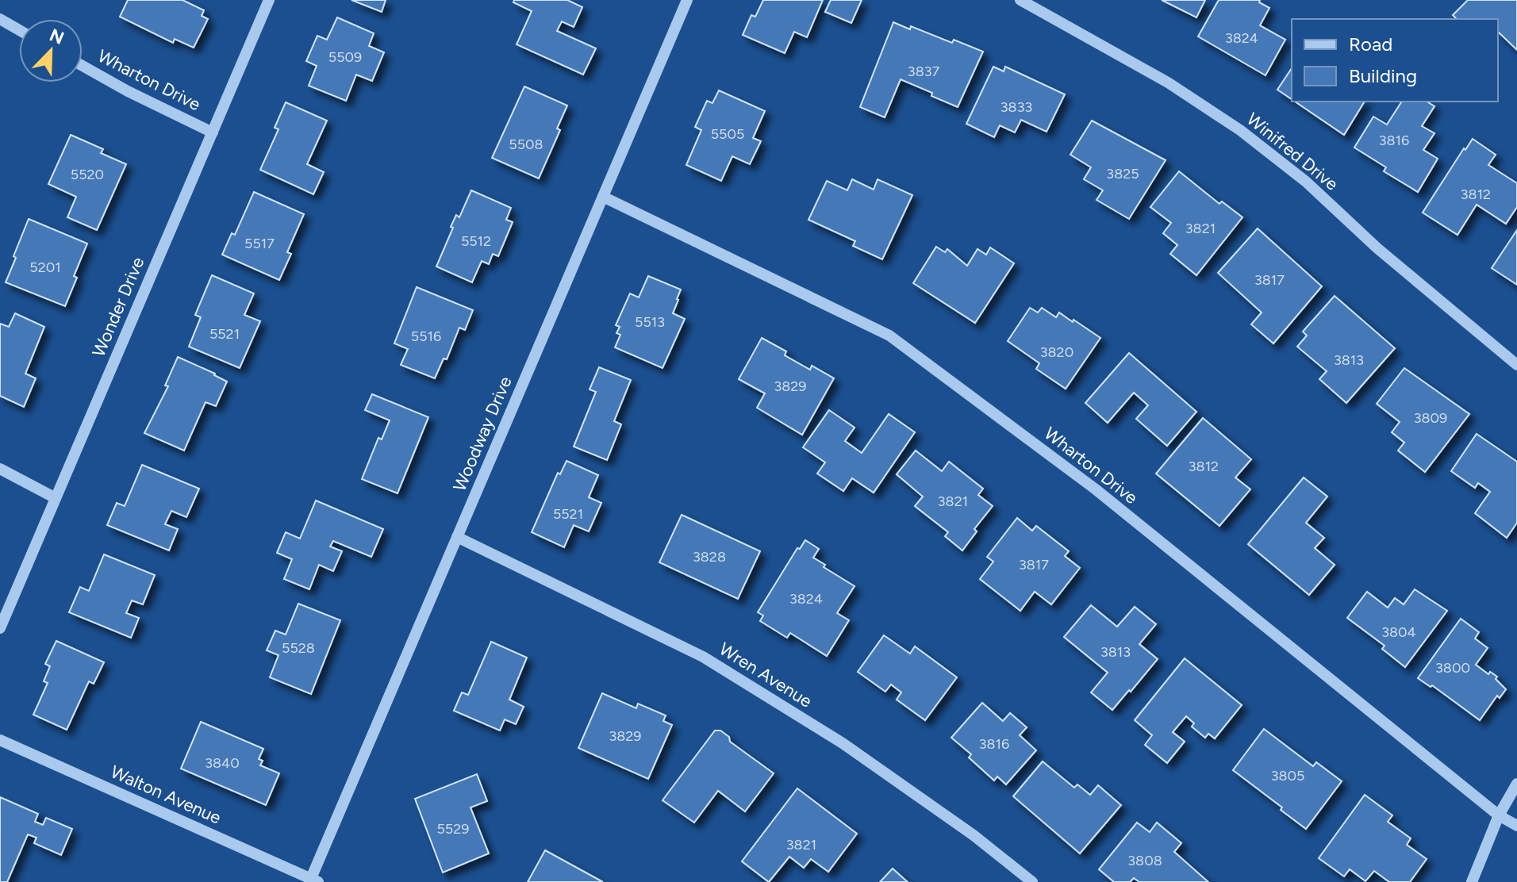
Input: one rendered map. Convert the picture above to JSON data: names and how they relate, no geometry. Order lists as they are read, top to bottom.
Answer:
{
  "streets": {
    "street": [
      "Wharton Drive",
      "Winifred Drive",
      "Wonder Drive",
      "Woodway Drive",
      "Wren Avenue",
      "Walton Avenue"
    ]
  },
  "crossings": [
    ["Wharton Drive", "Wonder Drive"],
    ["Wharton Drive", "Woodway Drive"],
    ["Woodway Drive", "Wren Avenue"],
    ["Woodway Drive", "Walton Avenue"]
  ],
  "house_numbers": [
    "3824",
    "5509",
    "3837",
    "3833",
    "5505",
    "3816",
    "5508",
    "3825",
    "5520",
    "3812",
    "3821",
    "5512",
    "5517",
    "5201",
    "3817",
    "5513",
    "5521",
    "5516",
    "3820",
    "3813",
    "3829",
    "3809",
    "3812",
    "3821",
    "5521",
    "3828",
    "3817",
    "3824",
    "3804",
    "5528",
    "3813",
    "3800",
    "3829",
    "3816",
    "3840",
    "3805",
    "5529",
    "3821",
    "3808"
  ],
  "legend": ["Road", "Building"],
  "north": "top right"
}
